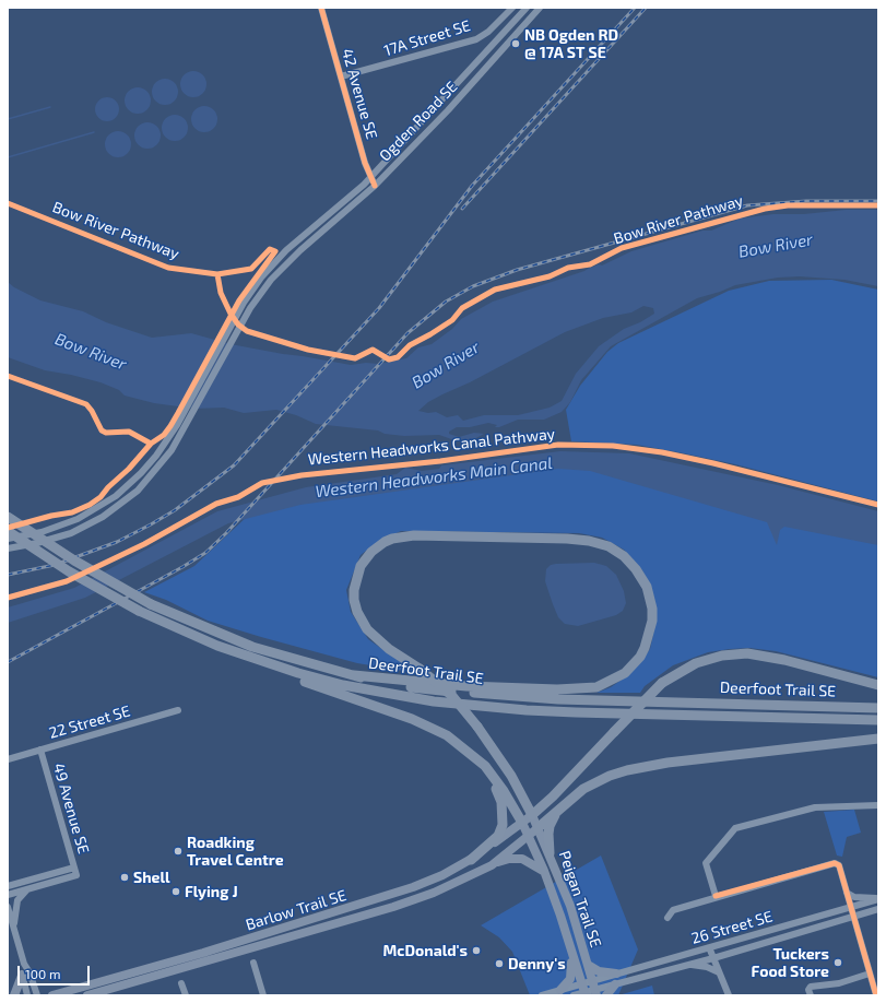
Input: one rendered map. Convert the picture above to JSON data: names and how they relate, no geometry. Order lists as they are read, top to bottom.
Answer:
{
  "streets": {
    "highway": ["Deerfoot Trail SE"],
    "main road": ["Peigan Trail SE", "Barlow Trail SE"],
    "street": [
      "17A Street SE",
      "42 Avenue SE",
      "Ogden Road SE",
      "22 Street SE",
      "49 Avenue SE",
      "26 Street SE"
    ],
    "cycle path": ["Bow River Pathway", "Western Headworks Canal Pathway"]
  },
  "crossings": [
    ["17A Street SE", "42 Avenue SE"],
    ["42 Avenue SE", "Ogden Road SE"],
    ["22 Street SE", "49 Avenue SE"],
    ["Peigan Trail SE", "Barlow Trail SE"],
    ["Peigan Trail SE", "26 Street SE"]
  ],
  "water": ["Bow River", "Western Headworks Main Canal"],
  "places": [
    "NB Ogden RD @ 17A ST SE",
    "Roadking Travel Centre",
    "Shell",
    "Flying J",
    "McDonald's",
    "Tuckers Food Store",
    "Denny's"
  ],
  "scale_bar": "100 m"
}
